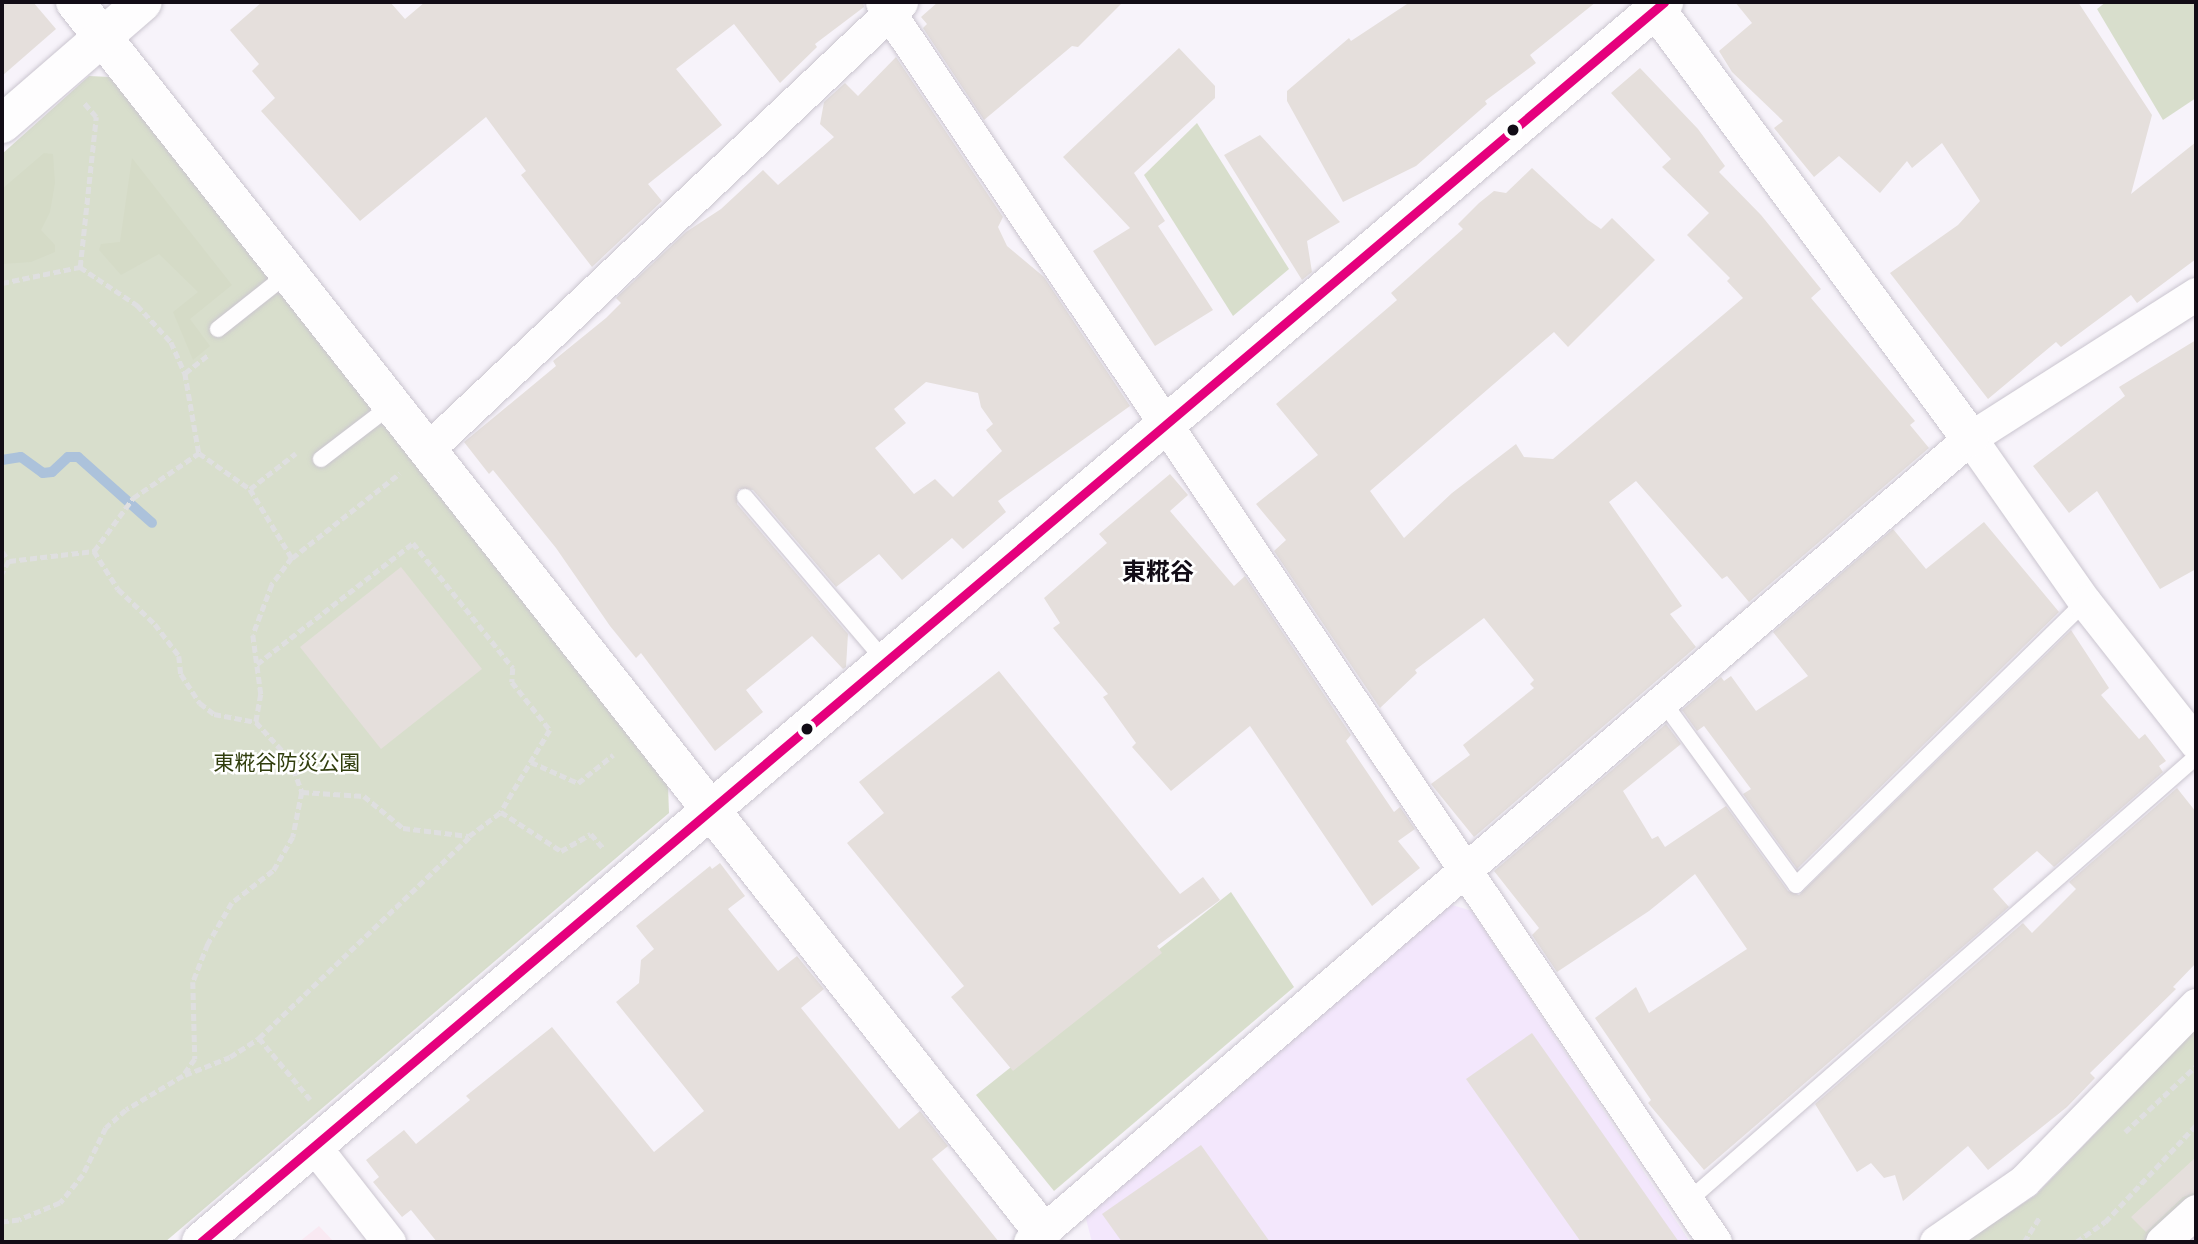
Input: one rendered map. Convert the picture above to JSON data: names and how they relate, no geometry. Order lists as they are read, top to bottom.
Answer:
{
  "districts": ["東糀谷"],
  "parks": ["東糀谷防災公園"]
}
